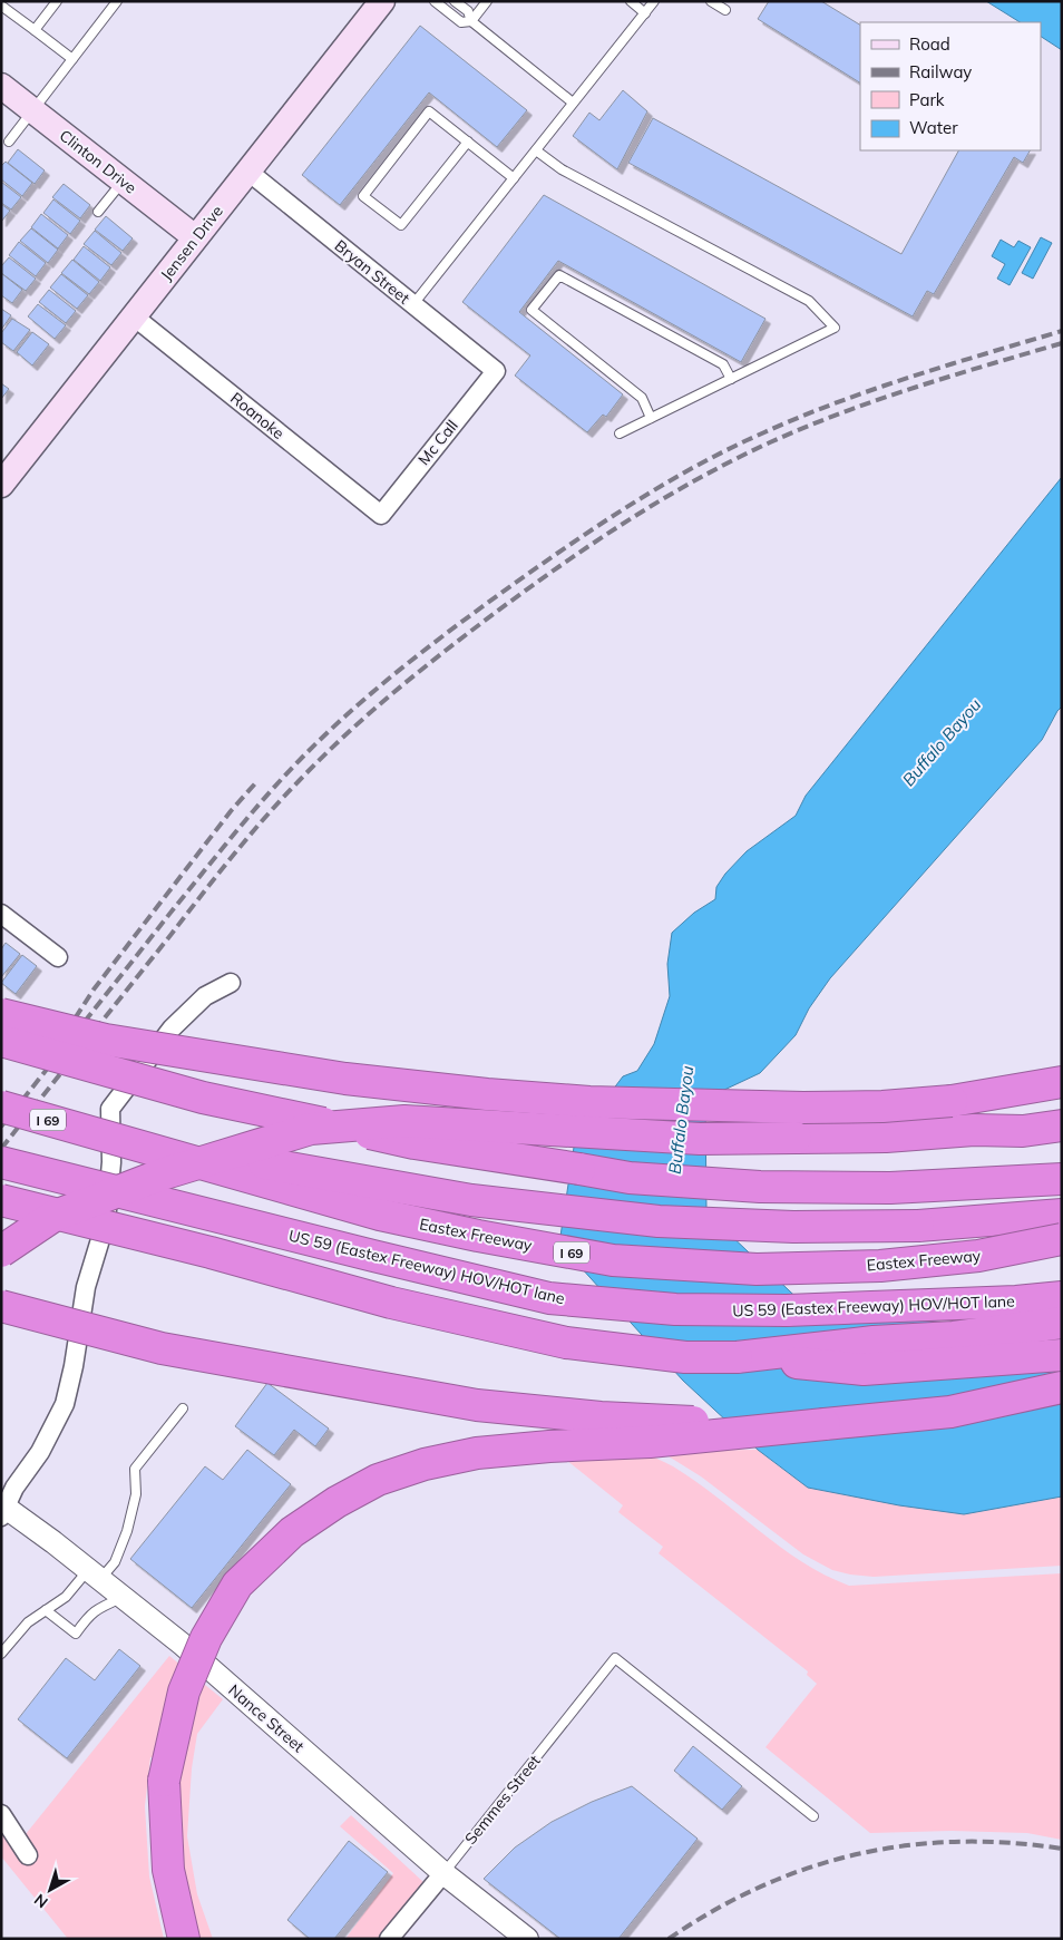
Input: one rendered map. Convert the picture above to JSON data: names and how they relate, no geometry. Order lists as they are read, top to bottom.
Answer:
{
  "streets": {
    "highway": ["I 69", "Eastex Freeway", "US 59 (Eastex Freeway) HOV/HOT lane"],
    "main road": ["Clinton Drive", "Jensen Drive"],
    "street": [
      "Bryan Street",
      "Roanoke",
      "Mc Call",
      "Nance Street",
      "Semmes Street"
    ]
  },
  "crossings": [
    ["Clinton Drive", "Jensen Drive"],
    ["Jensen Drive", "Bryan Street"],
    ["Jensen Drive", "Roanoke"],
    ["Bryan Street", "Mc Call"],
    ["Roanoke", "Mc Call"],
    ["Nance Street", "Semmes Street"]
  ],
  "water": ["Buffalo Bayou"],
  "legend": [
    "Road",
    "Railway",
    "Park",
    "Water"
  ],
  "north": "bottom left"
}
